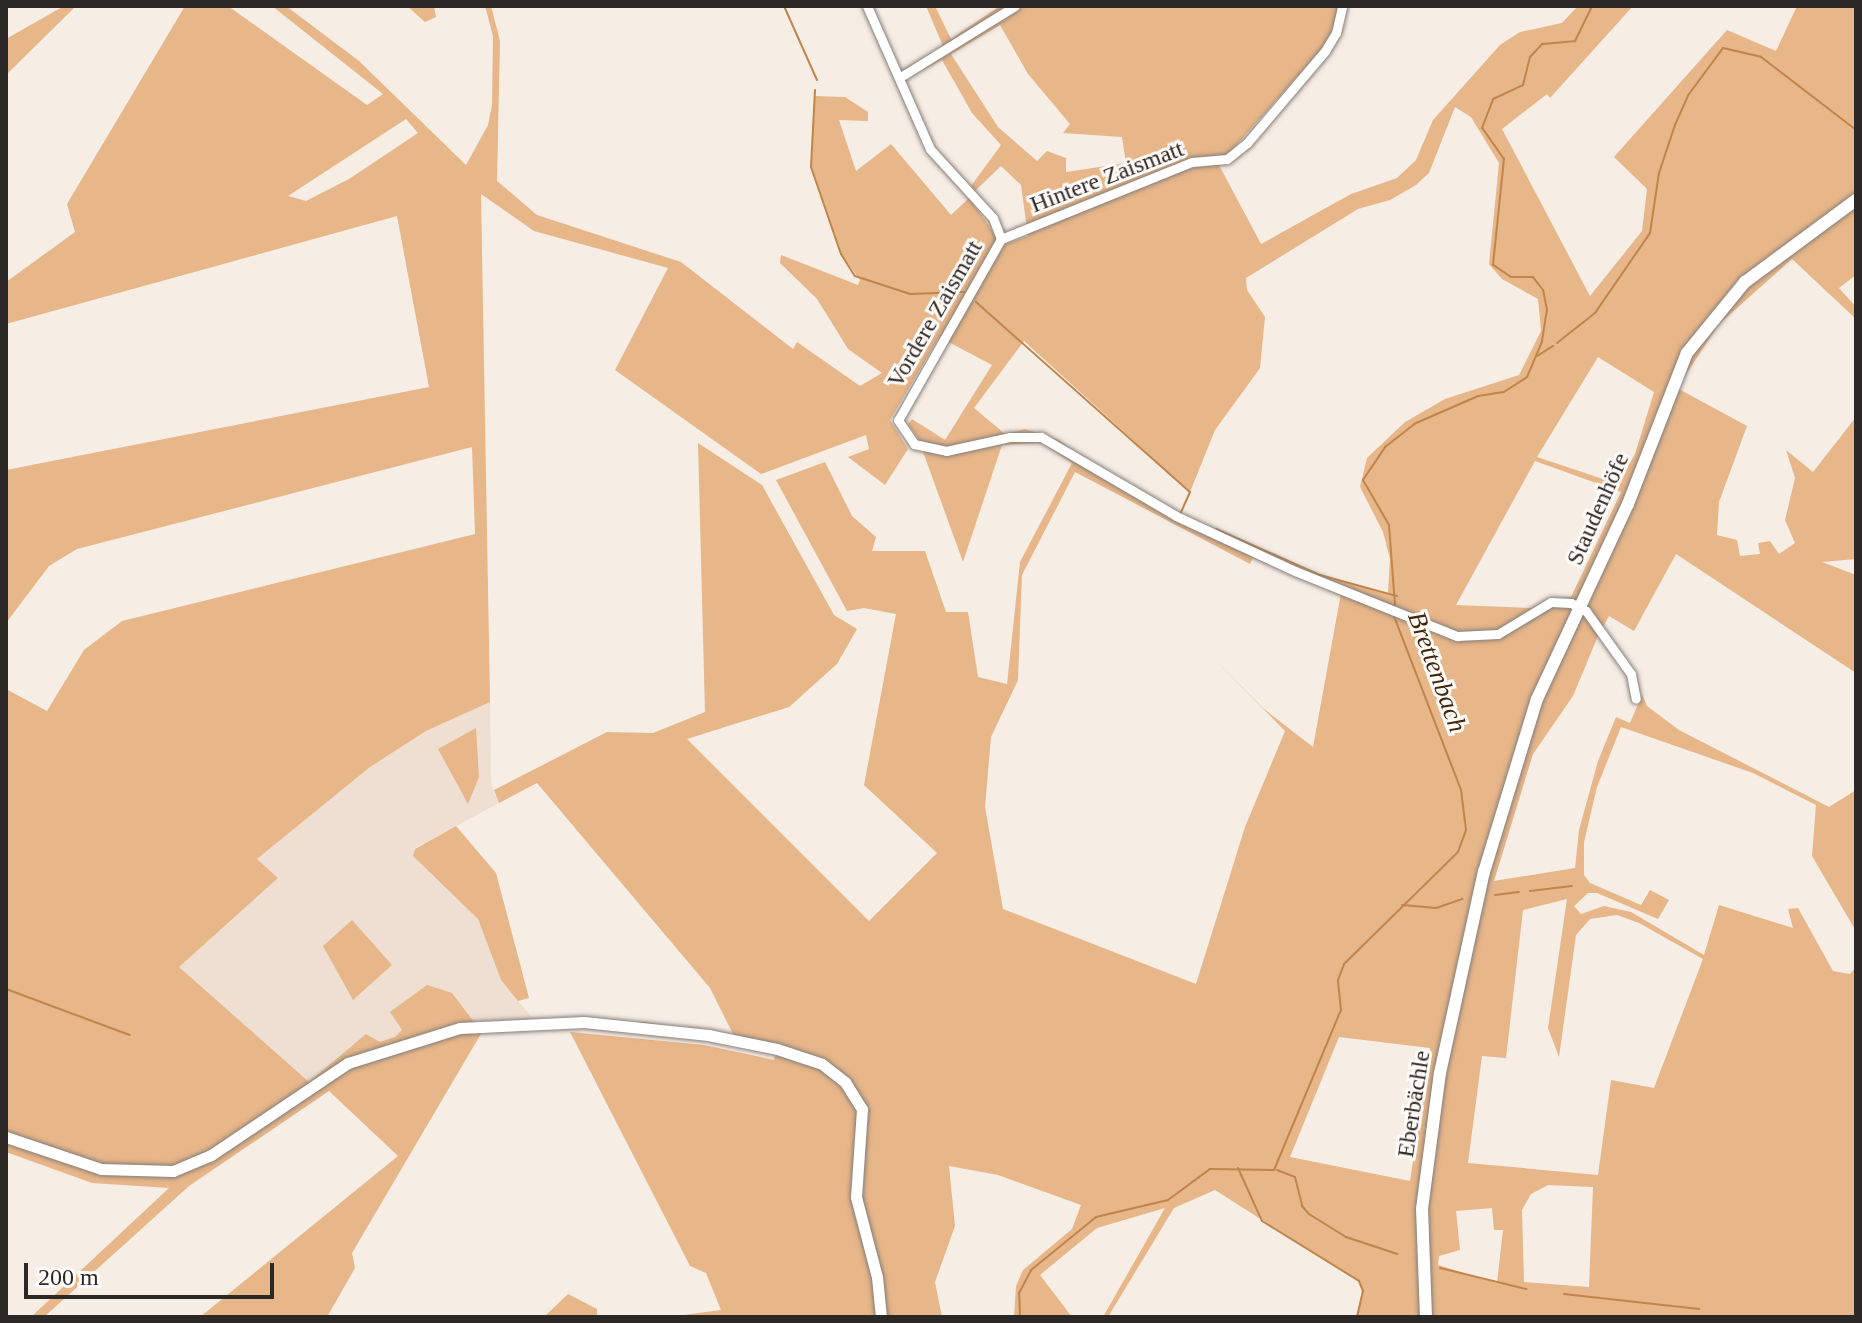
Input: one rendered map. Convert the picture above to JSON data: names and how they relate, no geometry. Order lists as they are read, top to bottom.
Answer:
{
  "streets": {
    "main road": ["Staudenhöfe", "Eberbächle"],
    "street": ["Hintere Zaismatt", "Vordere Zaismatt"]
  },
  "crossings": [
    ["Hintere Zaismatt", "Vordere Zaismatt"],
    ["Vordere Zaismatt", "Staudenhöfe"],
    ["Staudenhöfe", "Eberbächle"]
  ],
  "water": ["Brettenbach"],
  "scale_bar": "200 m"
}
